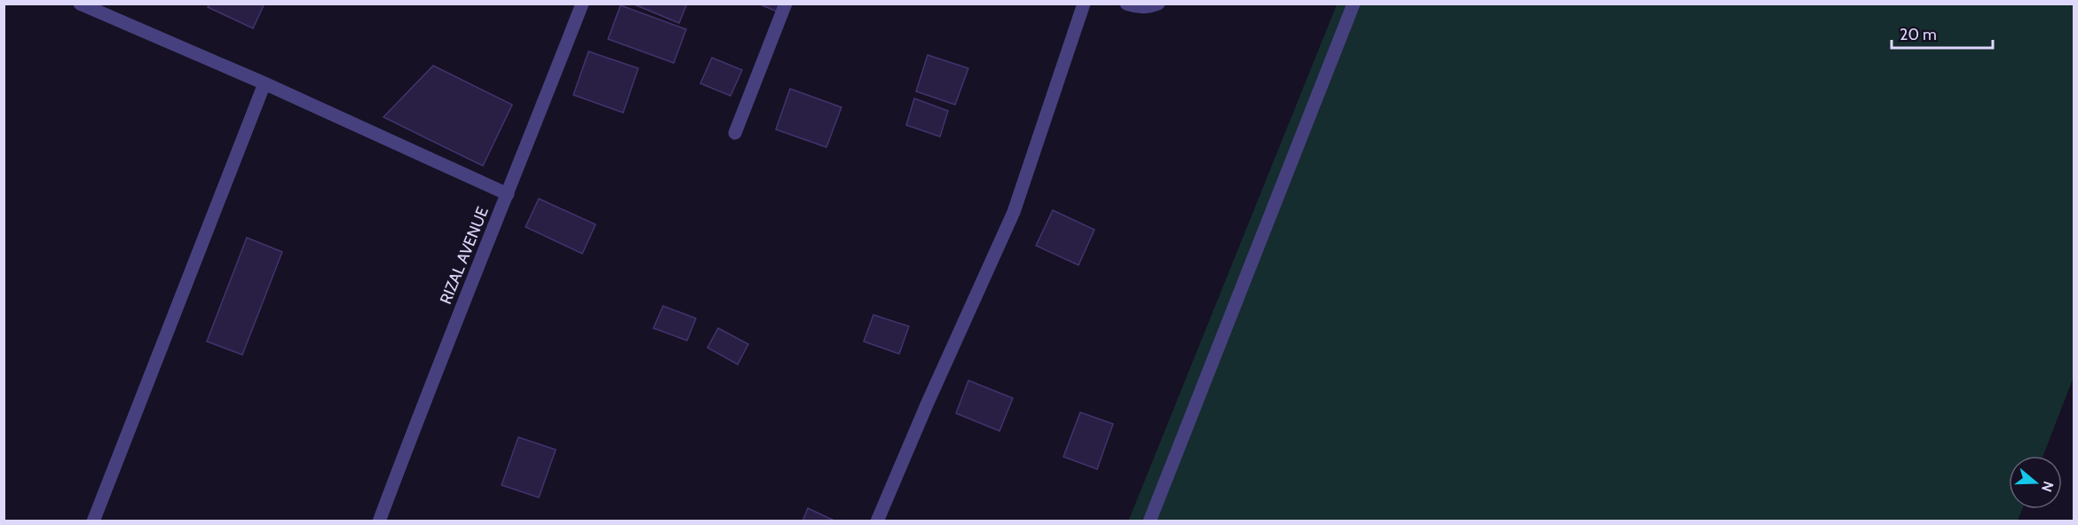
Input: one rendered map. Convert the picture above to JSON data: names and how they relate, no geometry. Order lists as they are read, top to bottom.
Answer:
{
  "streets": {
    "street": ["RIZAL AVENUE"]
  },
  "scale_bar": "20 m",
  "north": "right"
}
